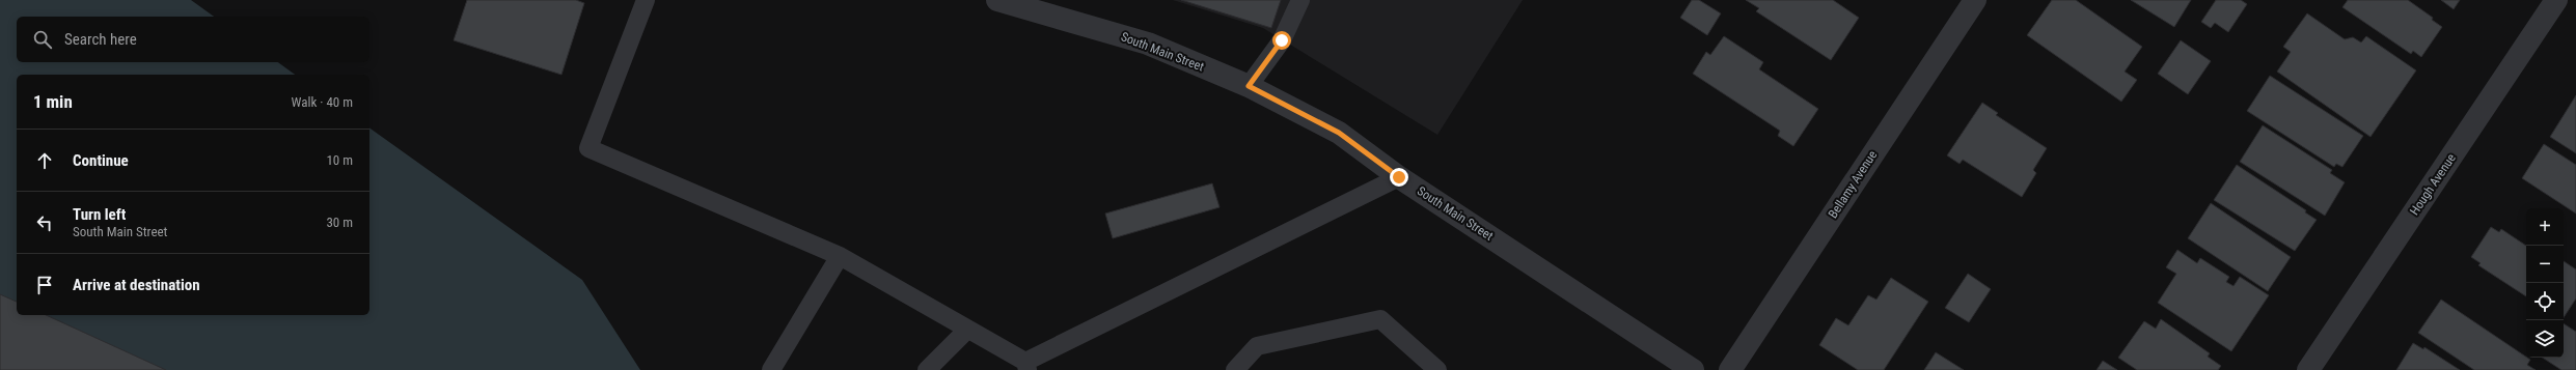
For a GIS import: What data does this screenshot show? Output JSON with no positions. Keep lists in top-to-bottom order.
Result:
{
  "streets": {
    "street": ["South Main Street", "Bellamy Avenue", "Hough Avenue"]
  },
  "page": {
    "search": "Search here",
    "heading": ["1 min", "Walk · 40 m"],
    "list": [
      ["Continue", "10 m"],
      ["Turn left", "South Main Street", "30 m"],
      "Arrive at destination"
    ],
    "map_buttons": ["+", "−"]
  }
}
